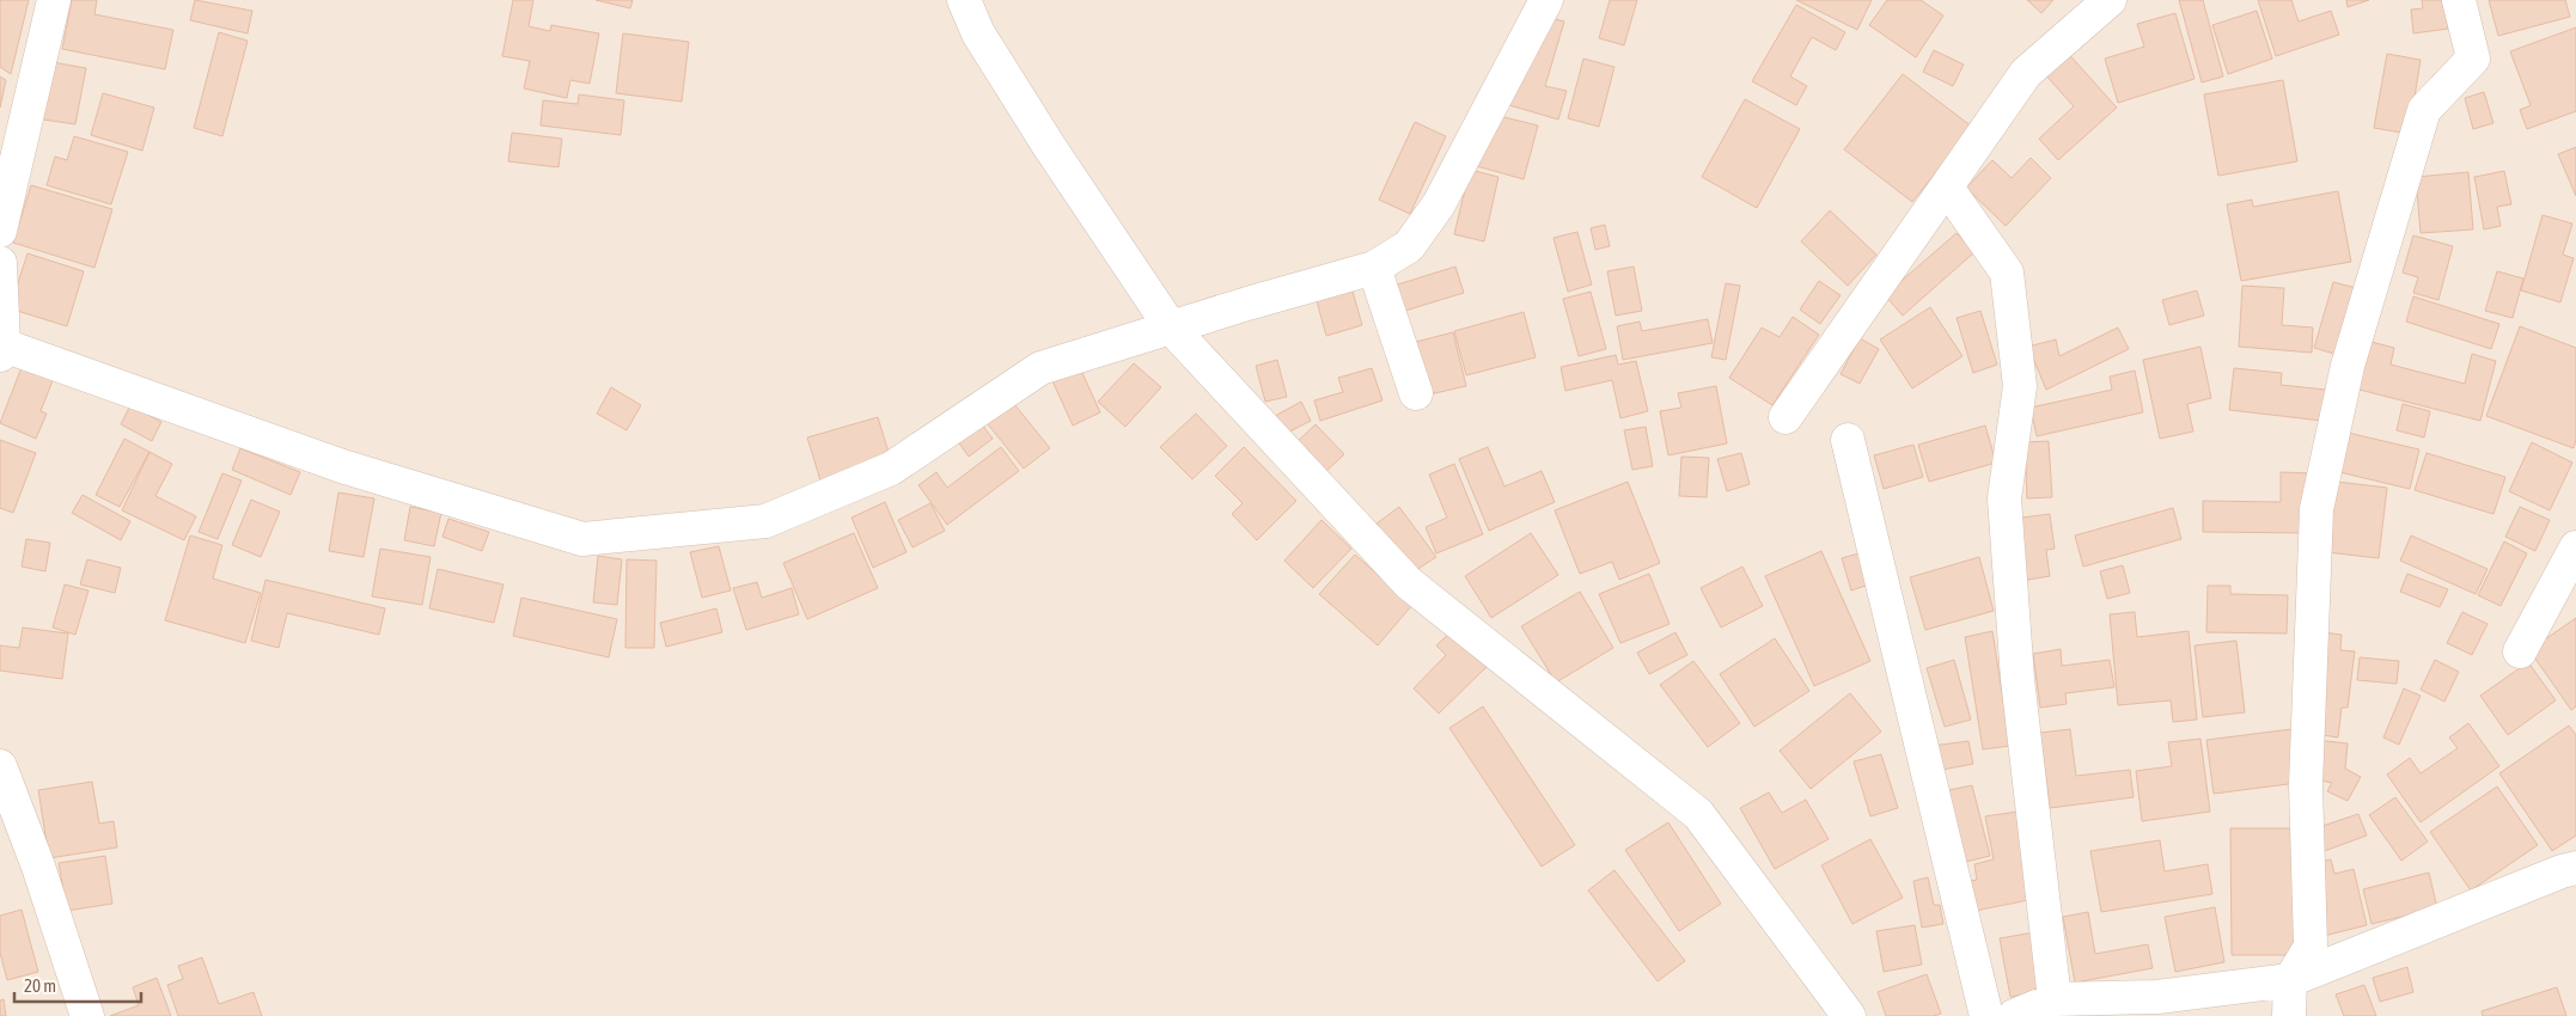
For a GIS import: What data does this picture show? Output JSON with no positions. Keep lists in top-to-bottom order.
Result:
{
  "scale_bar": "20 m"
}
